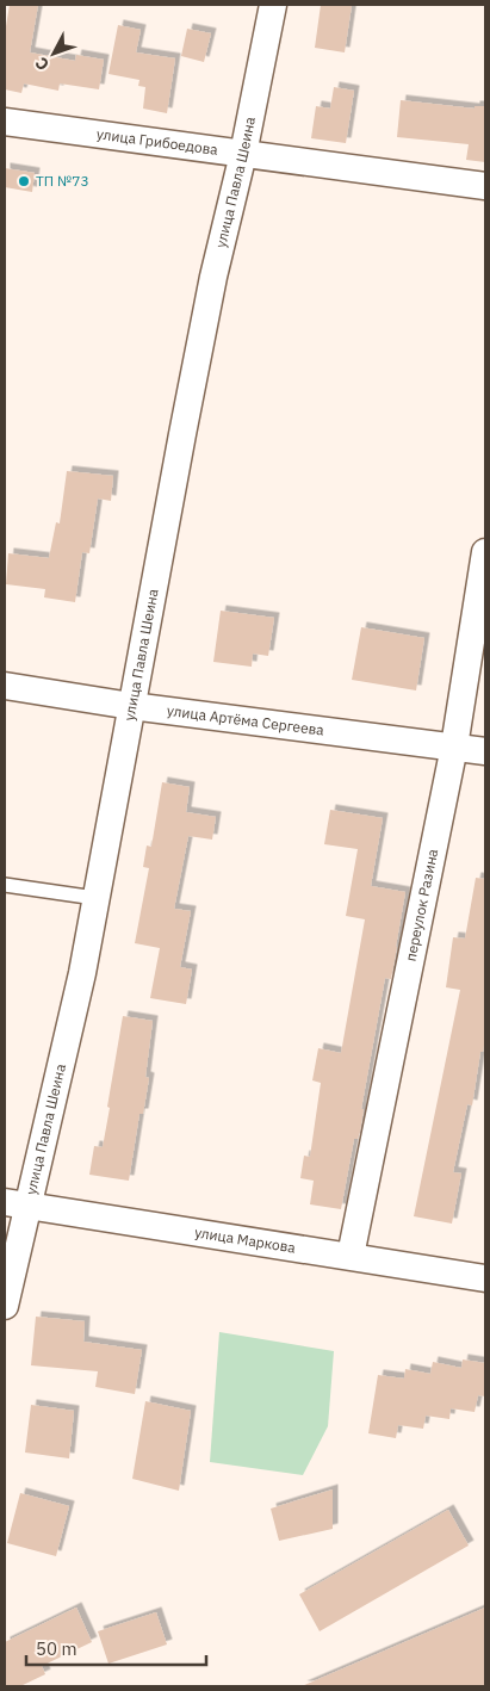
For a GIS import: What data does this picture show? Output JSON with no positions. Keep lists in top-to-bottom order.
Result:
{
  "streets": {
    "street": [
      "улица Грибоедова",
      "улица Павла Шеина",
      "улица Артёма Сергеева",
      "переулок Разина",
      "улица Маркова"
    ]
  },
  "crossings": [
    ["улица Грибоедова", "улица Павла Шеина"],
    ["улица Павла Шеина", "улица Артёма Сергеева"],
    ["улица Павла Шеина", "улица Маркова"],
    ["улица Артёма Сергеева", "переулок Разина"],
    ["переулок Разина", "улица Маркова"]
  ],
  "places": ["ТП №73"],
  "scale_bar": "50 m",
  "north": "bottom left"
}
